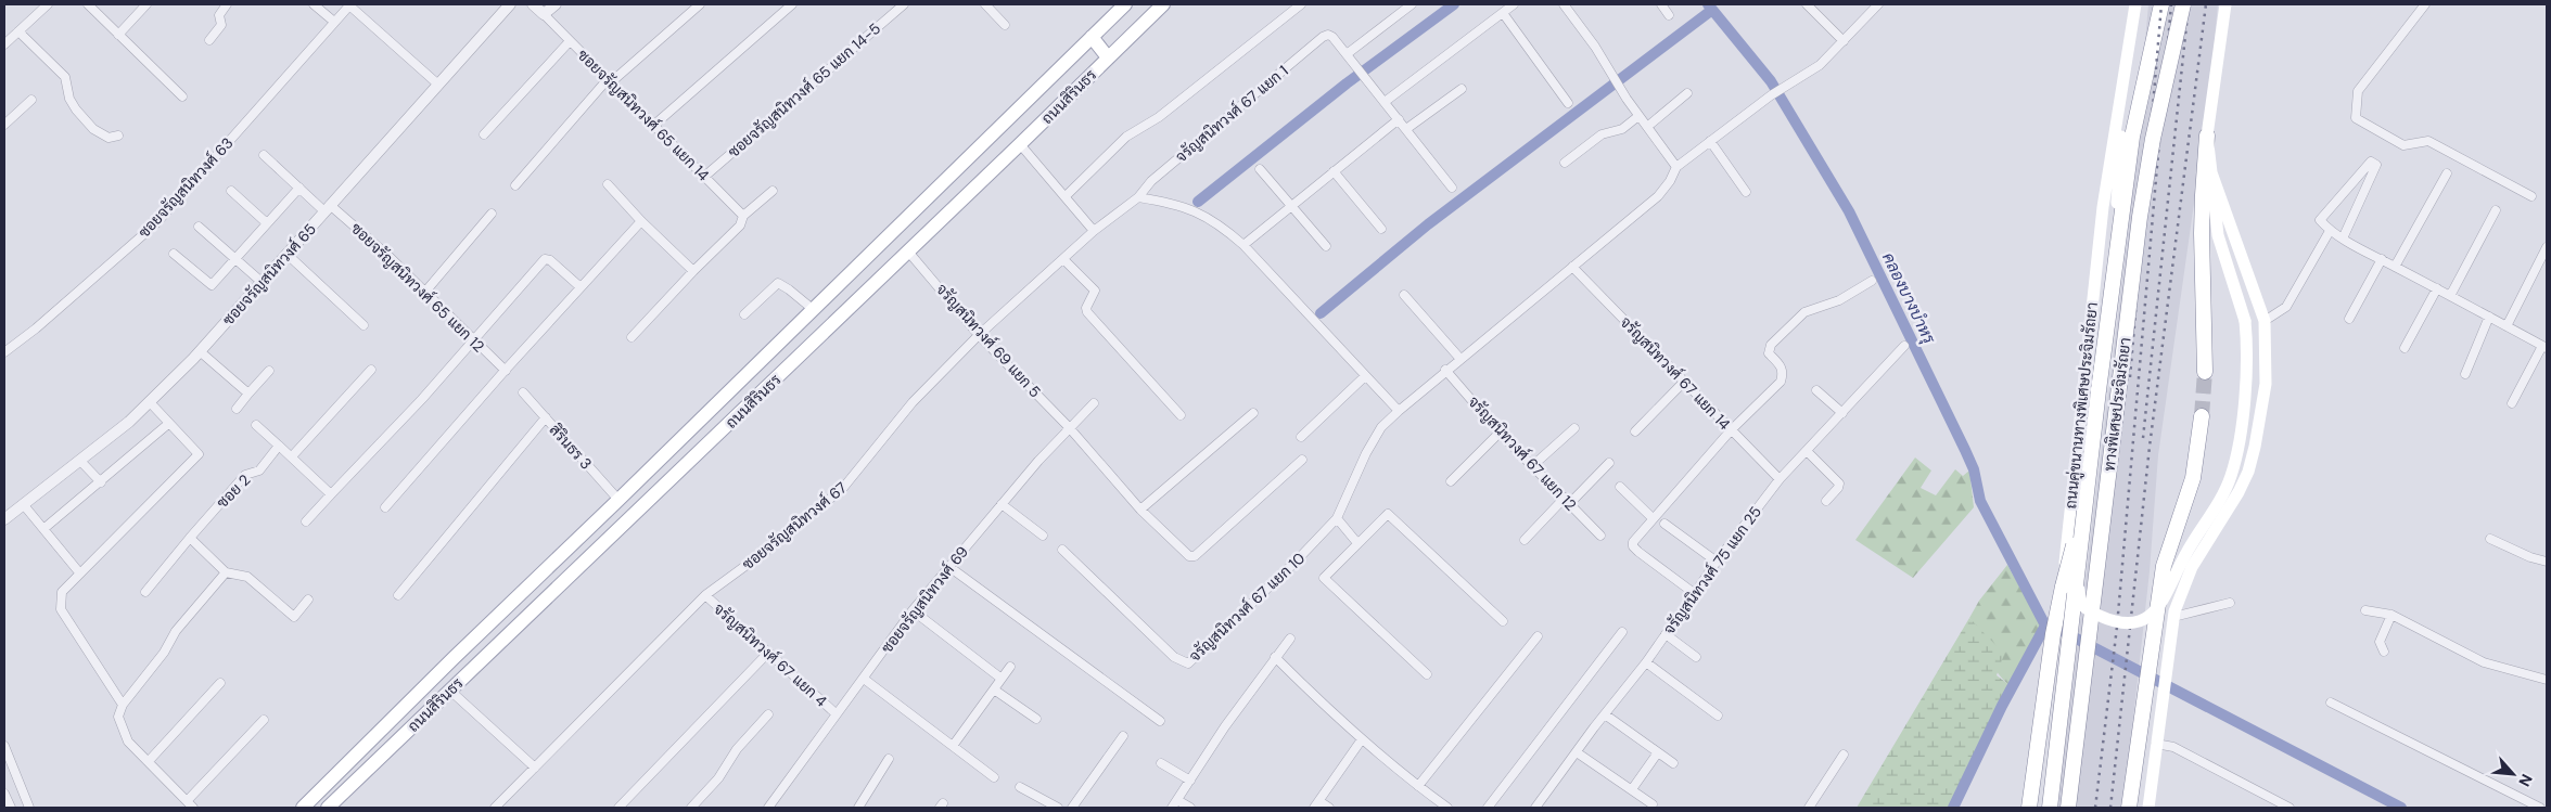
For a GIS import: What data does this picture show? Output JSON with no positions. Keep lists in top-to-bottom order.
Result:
{
  "streets": {
    "highway": ["ทางพิเศษประจิมรัถยา"],
    "main road": ["ถนนสิรินธร", "ถนนคู่ขนานทางพิเศษประจิมรัถยา"],
    "street": [
      "ซอยจรัญสนิทวงศ์ 65 แยก 14-5",
      "จรัญสนิทวงศ์ 67 แยก 1",
      "ซอยจรัญสนิทวงศ์ 65 แยก 14",
      "ซอยจรัญสนิทวงศ์ 63",
      "ซอยจรัญสนิทวงศ์ 65",
      "ซอยจรัญสนิทวงศ์ 65 แยก 12",
      "จรัญสนิทวงศ์ 69 แยก 5",
      "จรัญสนิทวงศ์ 67 แยก 14",
      "สิรินธร 3",
      "จรัญสนิทวงศ์ 67 แยก 12",
      "ซอย 2",
      "ซอยจรัญสนิทวงศ์ 67",
      "จรัญสนิทวงศ์ 75 แยก 25",
      "ซอยจรัญสนิทวงศ์ 69",
      "จรัญสนิทวงศ์ 67 แยก 10",
      "จรัญสนิทวงศ์ 67 แยก 4"
    ]
  },
  "crossings": [
    ["ซอยจรัญสนิทวงศ์ 65 แยก 14-5", "ซอยจรัญสนิทวงศ์ 65 แยก 14"],
    ["ถนนสิรินธร", "จรัญสนิทวงศ์ 69 แยก 5"],
    ["ถนนสิรินธร", "สิรินธร 3"],
    ["จรัญสนิทวงศ์ 67 แยก 1", "ซอยจรัญสนิทวงศ์ 67"],
    ["ซอยจรัญสนิทวงศ์ 65", "ซอยจรัญสนิทวงศ์ 65 แยก 12"],
    ["จรัญสนิทวงศ์ 69 แยก 5", "ซอยจรัญสนิทวงศ์ 67"],
    ["จรัญสนิทวงศ์ 69 แยก 5", "ซอยจรัญสนิทวงศ์ 69"],
    ["จรัญสนิทวงศ์ 67 แยก 14", "จรัญสนิทวงศ์ 75 แยก 25"],
    ["จรัญสนิทวงศ์ 67 แยก 14", "จรัญสนิทวงศ์ 67 แยก 10"],
    ["ทางพิเศษประจิมรัถยา", "ถนนคู่ขนานทางพิเศษประจิมรัถยา"],
    ["จรัญสนิทวงศ์ 67 แยก 12", "จรัญสนิทวงศ์ 67 แยก 10"],
    ["ซอยจรัญสนิทวงศ์ 67", "จรัญสนิทวงศ์ 67 แยก 4"],
    ["ซอยจรัญสนิทวงศ์ 69", "จรัญสนิทวงศ์ 67 แยก 4"]
  ],
  "water": ["คลองบางบำหรุ"],
  "north": "bottom right"
}
